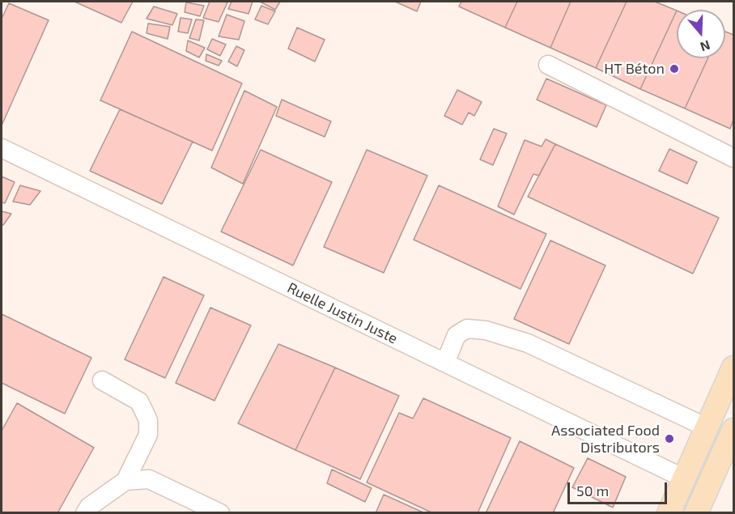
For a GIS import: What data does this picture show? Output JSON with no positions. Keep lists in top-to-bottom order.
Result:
{
  "streets": {
    "street": ["Ruelle Justin Juste"]
  },
  "places": ["HT Béton", "Associated Food Distributors"],
  "scale_bar": "50 m",
  "north": "bottom"
}
